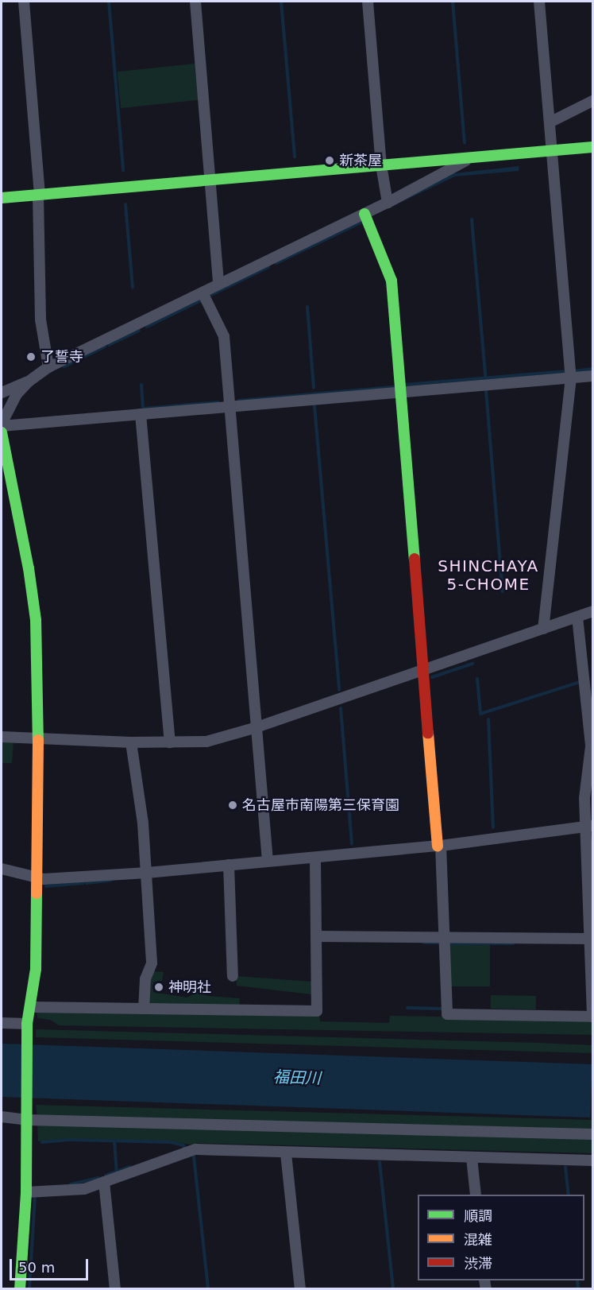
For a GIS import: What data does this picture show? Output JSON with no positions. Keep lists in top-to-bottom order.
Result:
{
  "districts": ["SHINCHAYA 5-CHOME"],
  "water": ["福田川"],
  "places": [
    "新茶屋",
    "了誓寺",
    "名古屋市南陽第三保育園",
    "神明社"
  ],
  "legend": ["順調", "混雑", "渋滞"],
  "scale_bar": "50 m"
}
